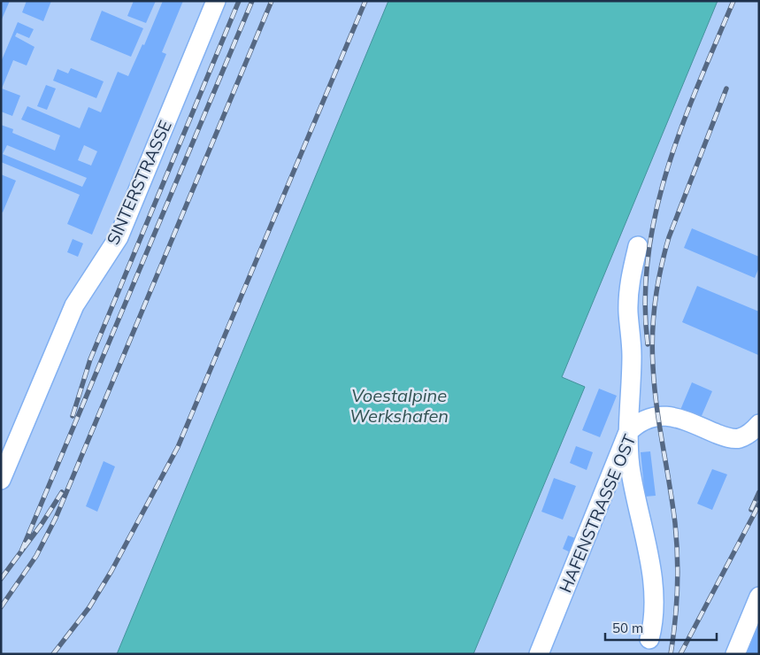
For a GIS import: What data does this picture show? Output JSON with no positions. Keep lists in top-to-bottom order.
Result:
{
  "streets": {
    "street": ["SINTERSTRASSE", "HAFENSTRASSE OST"]
  },
  "water": ["Voestalpine Werkshafen"],
  "scale_bar": "50 m"
}
